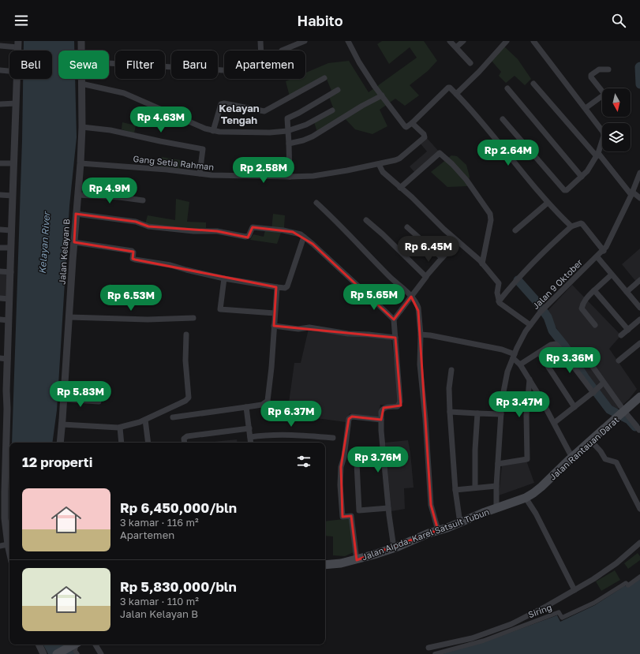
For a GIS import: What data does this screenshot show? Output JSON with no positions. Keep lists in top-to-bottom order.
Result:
{
  "streets": {
    "main road": ["Jalan Rantauan Darat", "Jalan Aipda. Karel Satsuit Tubun"],
    "street": [
      "Gang Setia Rahman",
      "Jalan Kelayan B",
      "Jalan 9 Oktober",
      "Siring"
    ]
  },
  "crossings": [
    ["Gang Setia Rahman", "Jalan Kelayan B"],
    ["Jalan 9 Oktober", "Jalan Aipda. Karel Satsuit Tubun"],
    ["Jalan Rantauan Darat", "Jalan Aipda. Karel Satsuit Tubun"]
  ],
  "districts": ["Kelayan Tengah"],
  "water": ["Kelayan River"],
  "north": "bottom",
  "page": {
    "header": "Habito",
    "chip": [
      "Beli",
      "Sewa",
      "Filter",
      "Baru",
      "Apartemen"
    ],
    "price": [
      "Rp 4.63M",
      "Rp 2.64M",
      "Rp 2.58M",
      "Rp 4.9M",
      "Rp 6.45M",
      "Rp 5.65M",
      "Rp 6.53M",
      "Rp 3.36M",
      "Rp 5.83M",
      "Rp 3.47M",
      "Rp 6.37M",
      "Rp 3.76M"
    ],
    "heading": "12 properti",
    "list": [
      {
        "name": "Rp 6,450,000/bln",
        "note": "3 kamar · 116 m² · Apartemen"
      },
      {
        "name": "Rp 5,830,000/bln",
        "note": "3 kamar · 110 m² · Jalan Kelayan B"
      }
    ]
  }
}
